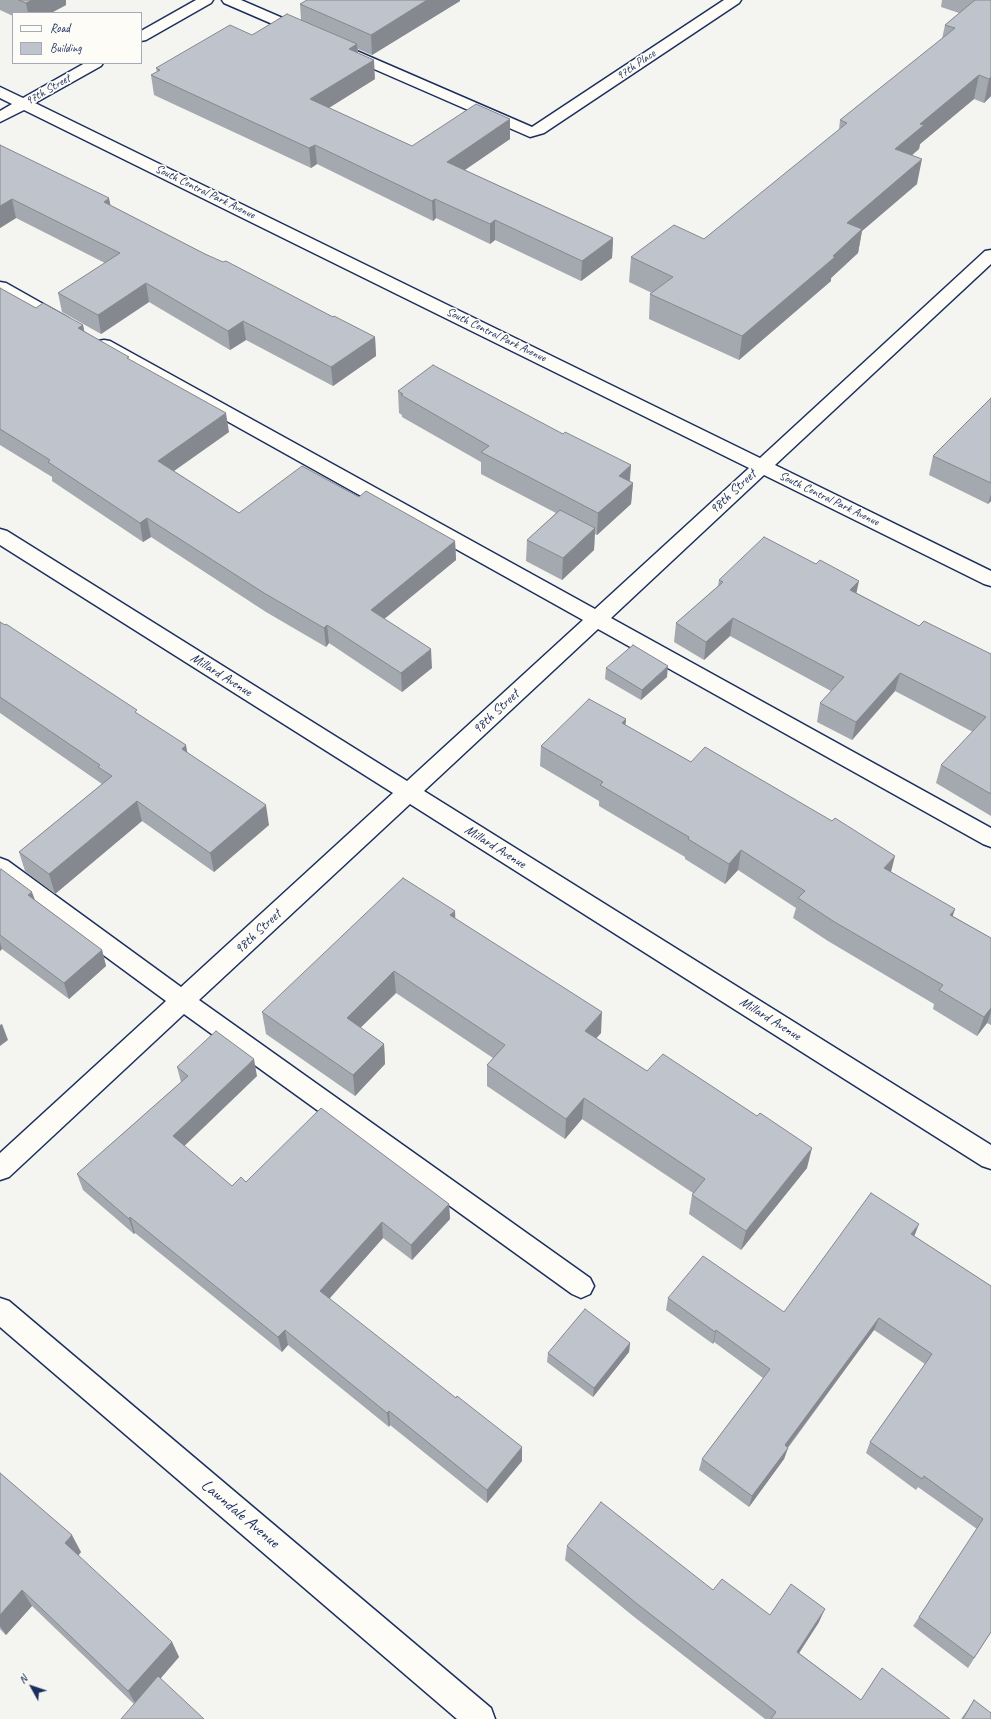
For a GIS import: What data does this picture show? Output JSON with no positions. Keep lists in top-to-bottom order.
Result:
{
  "streets": {
    "street": [
      "97th Place",
      "97th Street",
      "South Central Park Avenue",
      "98th Street",
      "Millard Avenue",
      "Lawndale Avenue"
    ]
  },
  "crossings": [
    ["97th Street", "South Central Park Avenue"],
    ["South Central Park Avenue", "98th Street"],
    ["98th Street", "Millard Avenue"]
  ],
  "legend": ["Road", "Building"],
  "north": "top left"
}
